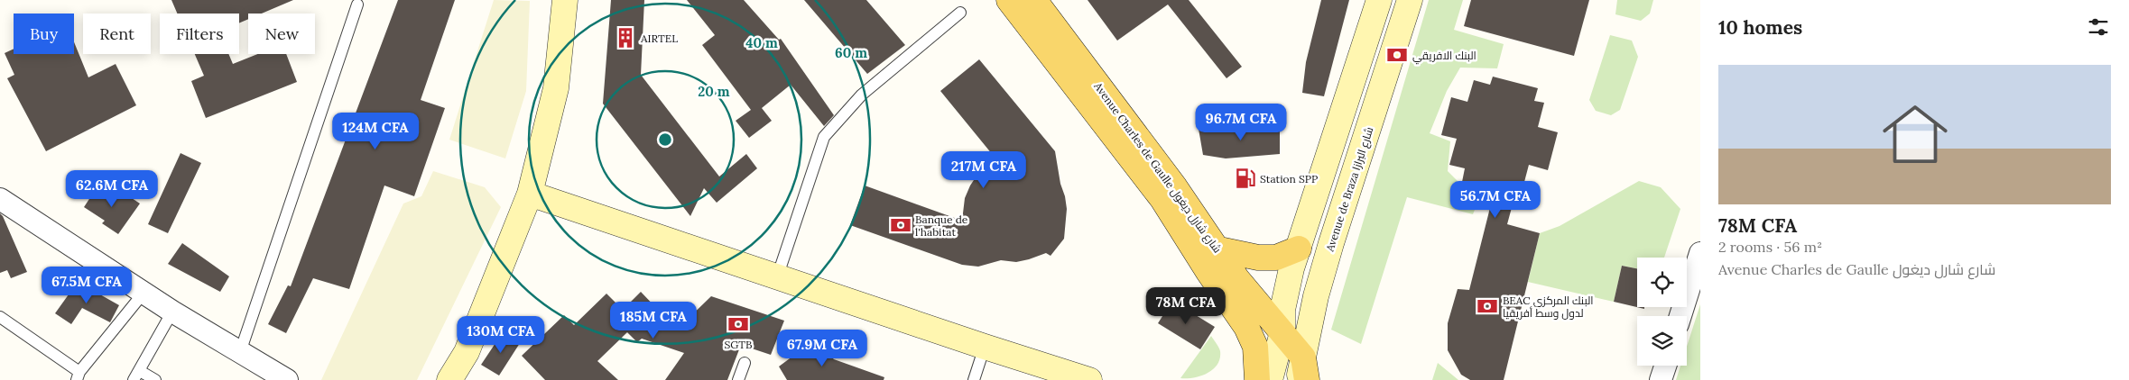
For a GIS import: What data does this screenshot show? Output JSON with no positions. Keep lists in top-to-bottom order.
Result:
{
  "streets": {
    "main road": ["Avenue Charles de Gaulle شارع شارل ديغول"],
    "street": ["Avenue de Braza شارع البرازا"]
  },
  "crossings": [
    ["Avenue Charles de Gaulle شارع شارل ديغول", "Avenue de Braza شارع البرازا"]
  ],
  "places": {
    "building": ["AIRTEL"],
    "bank": [
      "البنك الافريقي",
      "Banque de l'habitat",
      "BEAC البنك المركزي لدول وسط أفريقيا",
      "SGTB"
    ],
    "fuel station": ["Station SPP"]
  },
  "page": {
    "heading": "10 homes",
    "chip": [
      "Buy",
      "Rent",
      "Filters",
      "New"
    ],
    "list": [
      {
        "name": "78M CFA",
        "note": "2 rooms · 56 m² · Avenue Charles de Gaulle شارع شارل ديغول"
      }
    ],
    "price": [
      "96.7M CFA",
      "124M CFA",
      "217M CFA",
      "62.6M CFA",
      "56.7M CFA",
      "67.5M CFA",
      "78M CFA",
      "185M CFA",
      "130M CFA",
      "67.9M CFA"
    ]
  },
  "rings": ["40 m", "60 m", "20 m"]
}
